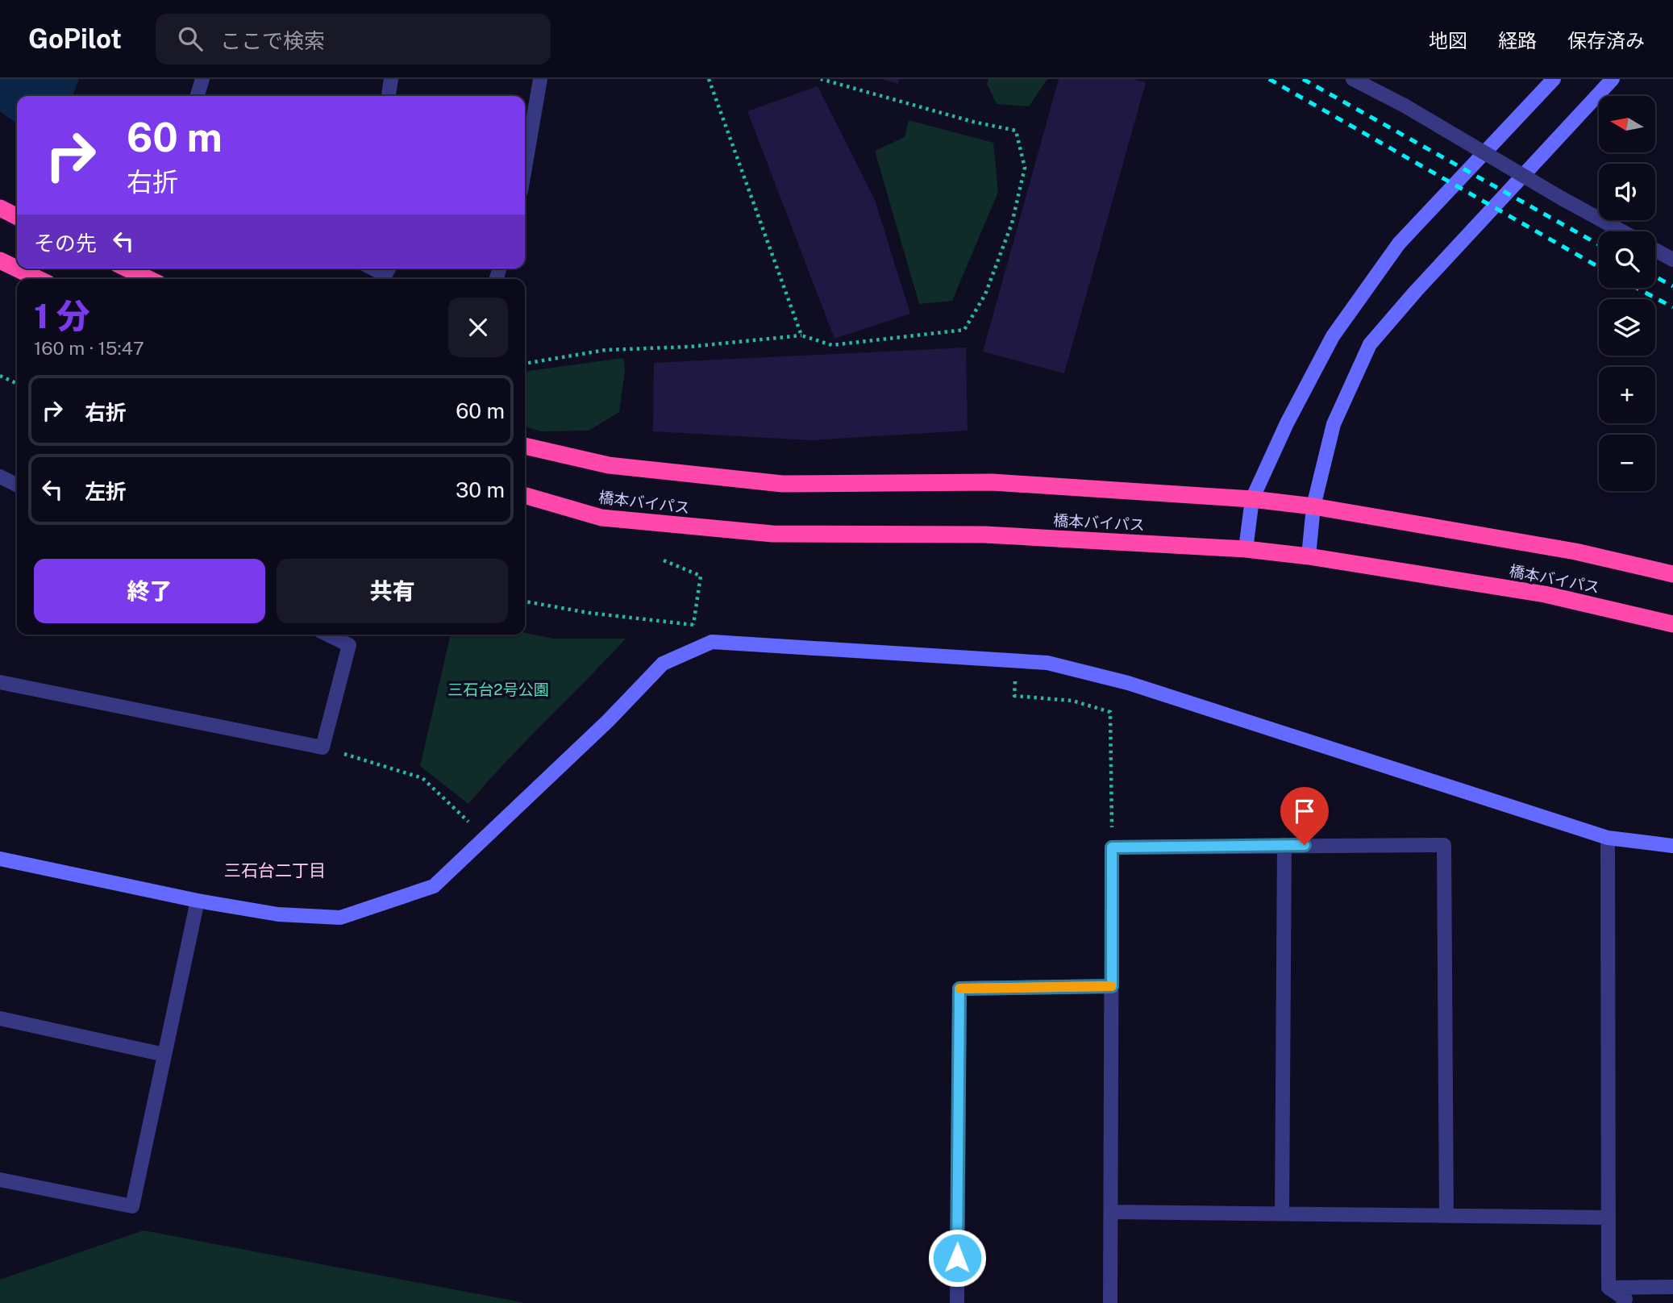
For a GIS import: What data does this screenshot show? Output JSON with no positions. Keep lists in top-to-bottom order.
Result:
{
  "streets": {
    "highway": ["橋本バイパス"]
  },
  "districts": ["三石台二丁目"],
  "parks": ["三石台2号公園"],
  "north": "left",
  "page": {
    "header": "GoPilot",
    "search": "ここで検索",
    "nav": ["地図", "経路", "保存済み"],
    "map_buttons": ["+", "−"],
    "turn": ["60 m", "右折"],
    "then": "その先",
    "heading": ["1 分", "160 m · 15:47"],
    "list": [
      {
        "name": "右折",
        "value": "60 m"
      },
      {
        "name": "左折",
        "value": "30 m"
      }
    ],
    "buttons": ["終了", "共有"]
  }
}
